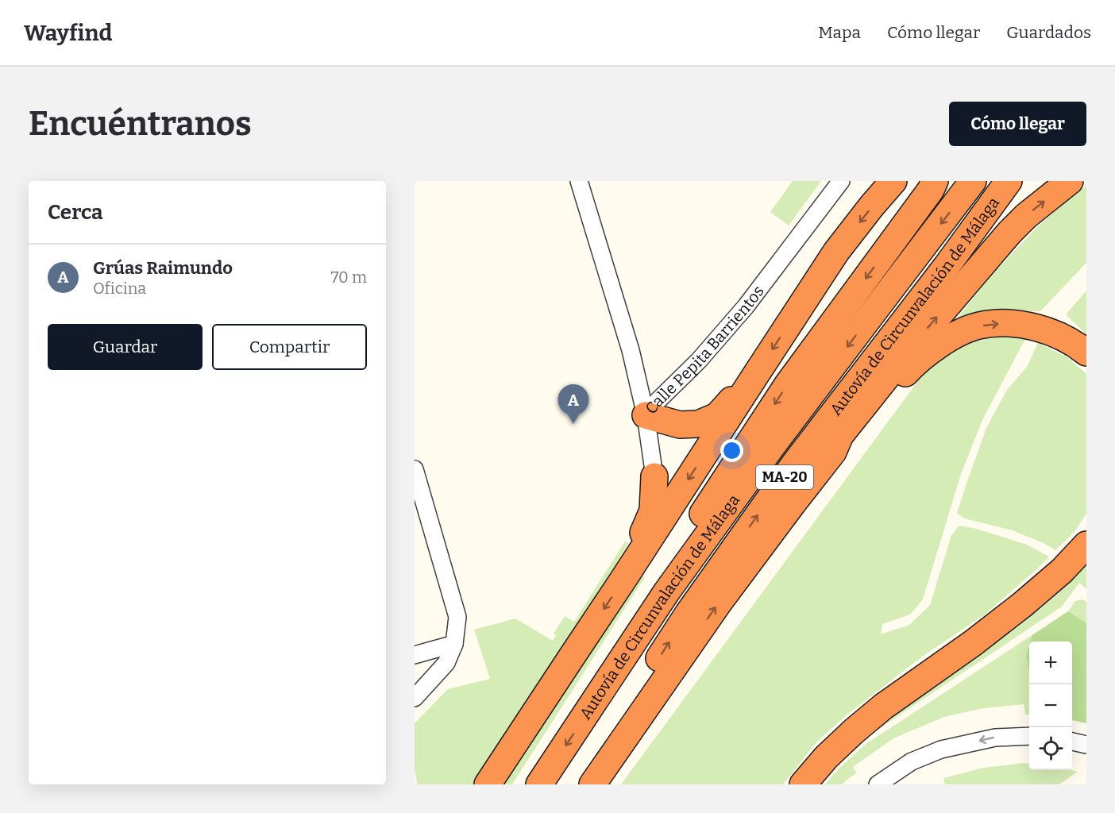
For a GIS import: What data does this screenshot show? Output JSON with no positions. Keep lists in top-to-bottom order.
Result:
{
  "streets": {
    "highway": ["Autovía de Circunvalación de Málaga", "MA-20"],
    "street": ["Calle Pepita Barrientos"]
  },
  "page": {
    "header": "Wayfind",
    "nav": ["Mapa", "Cómo llegar", "Guardados"],
    "buttons": [
      "Cómo llegar",
      ["Guardar", "Compartir"]
    ],
    "title": "Encuéntranos",
    "heading": "Cerca",
    "list": [
      {
        "mark": "A",
        "name": "Grúas Raimundo",
        "note": "Oficina",
        "value": "70 m"
      }
    ],
    "pins": "A",
    "map_buttons": ["+", "−"]
  }
}
